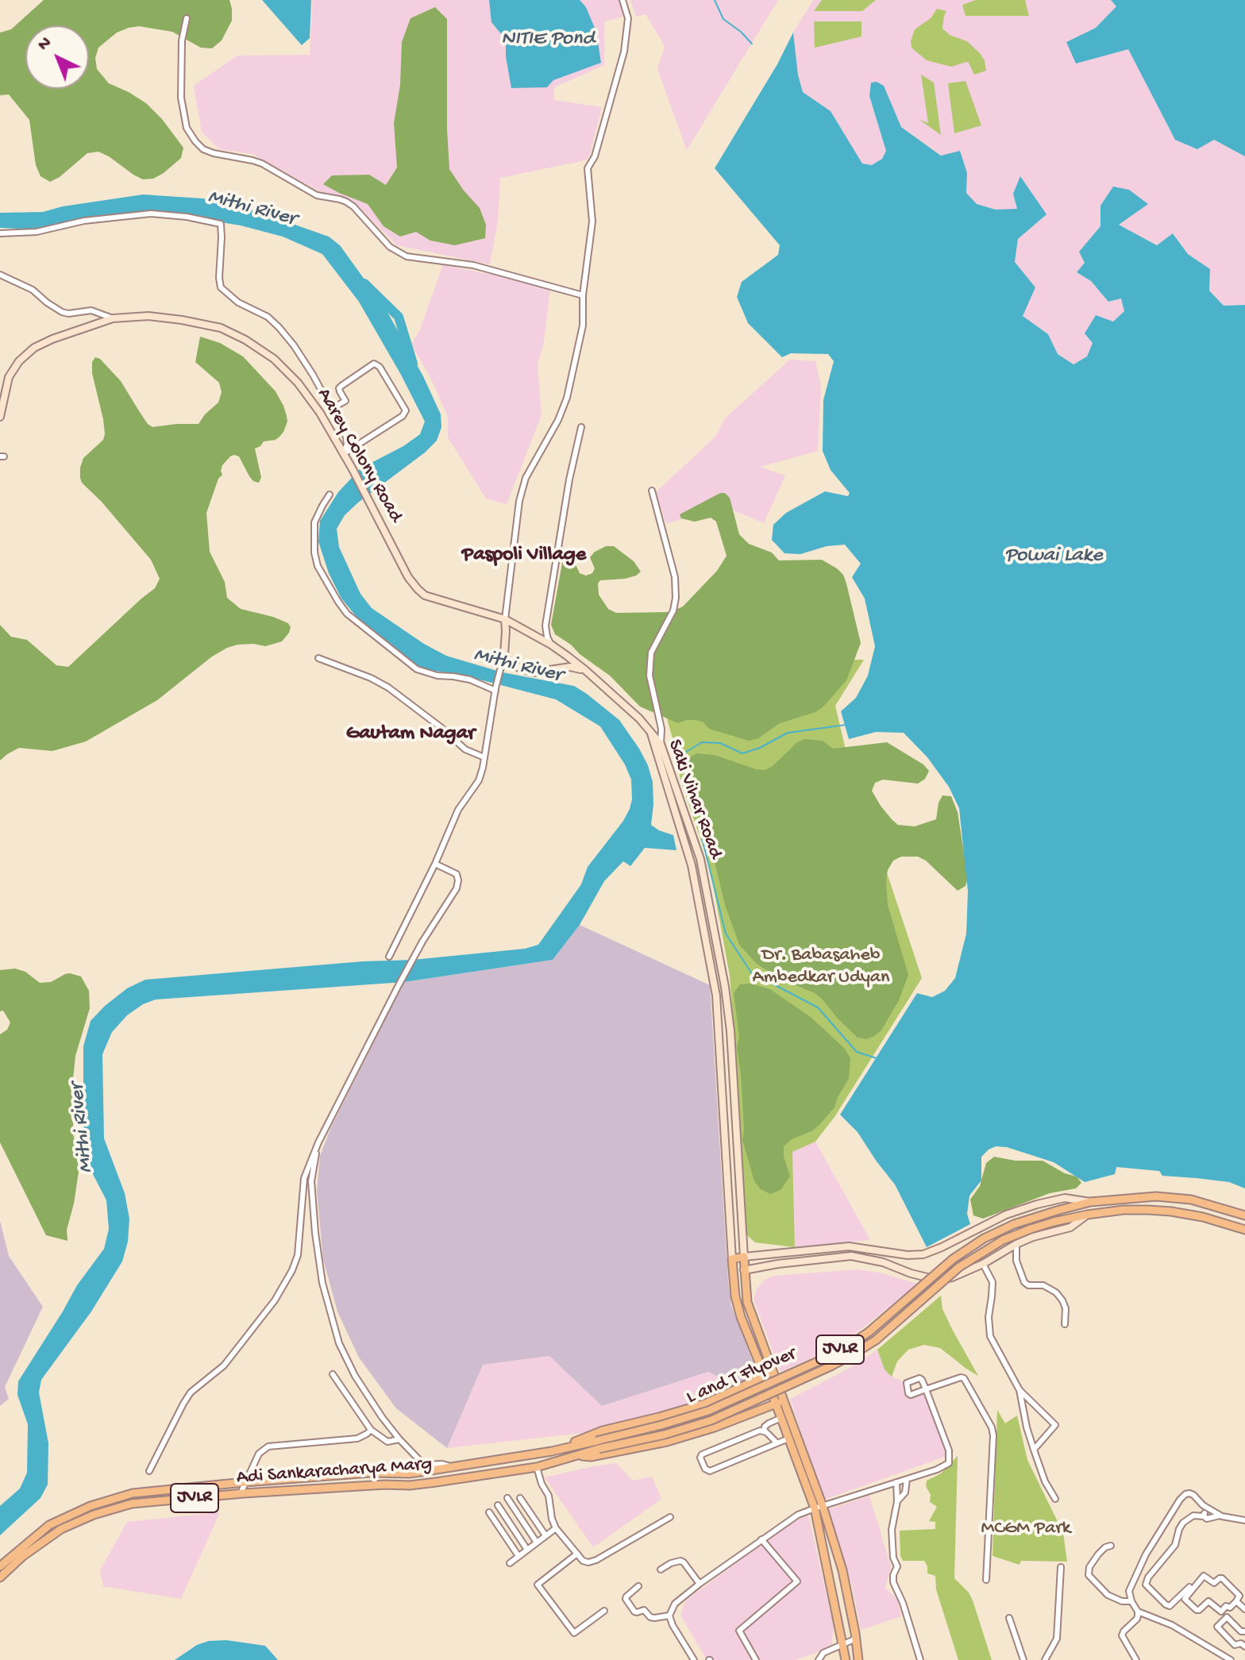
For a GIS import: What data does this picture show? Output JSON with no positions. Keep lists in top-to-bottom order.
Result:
{
  "streets": {
    "main road": [
      "Aarey Colony Road",
      "Saki Vihar Road",
      "JVLR",
      "L and T Flyover",
      "Adi Sankaracharya Marg"
    ]
  },
  "crossings": [
    ["Aarey Colony Road", "Saki Vihar Road"],
    ["JVLR", "L and T Flyover"],
    ["L and T Flyover", "Adi Sankaracharya Marg"]
  ],
  "districts": ["Paspoli Village", "Gautam Nagar"],
  "water": ["NITIE Pond", "Mithi River", "Powai Lake"],
  "parks": ["Dr. Babasaheb Ambedkar Udyan", "MCGM Park"],
  "north": "top left"
}
